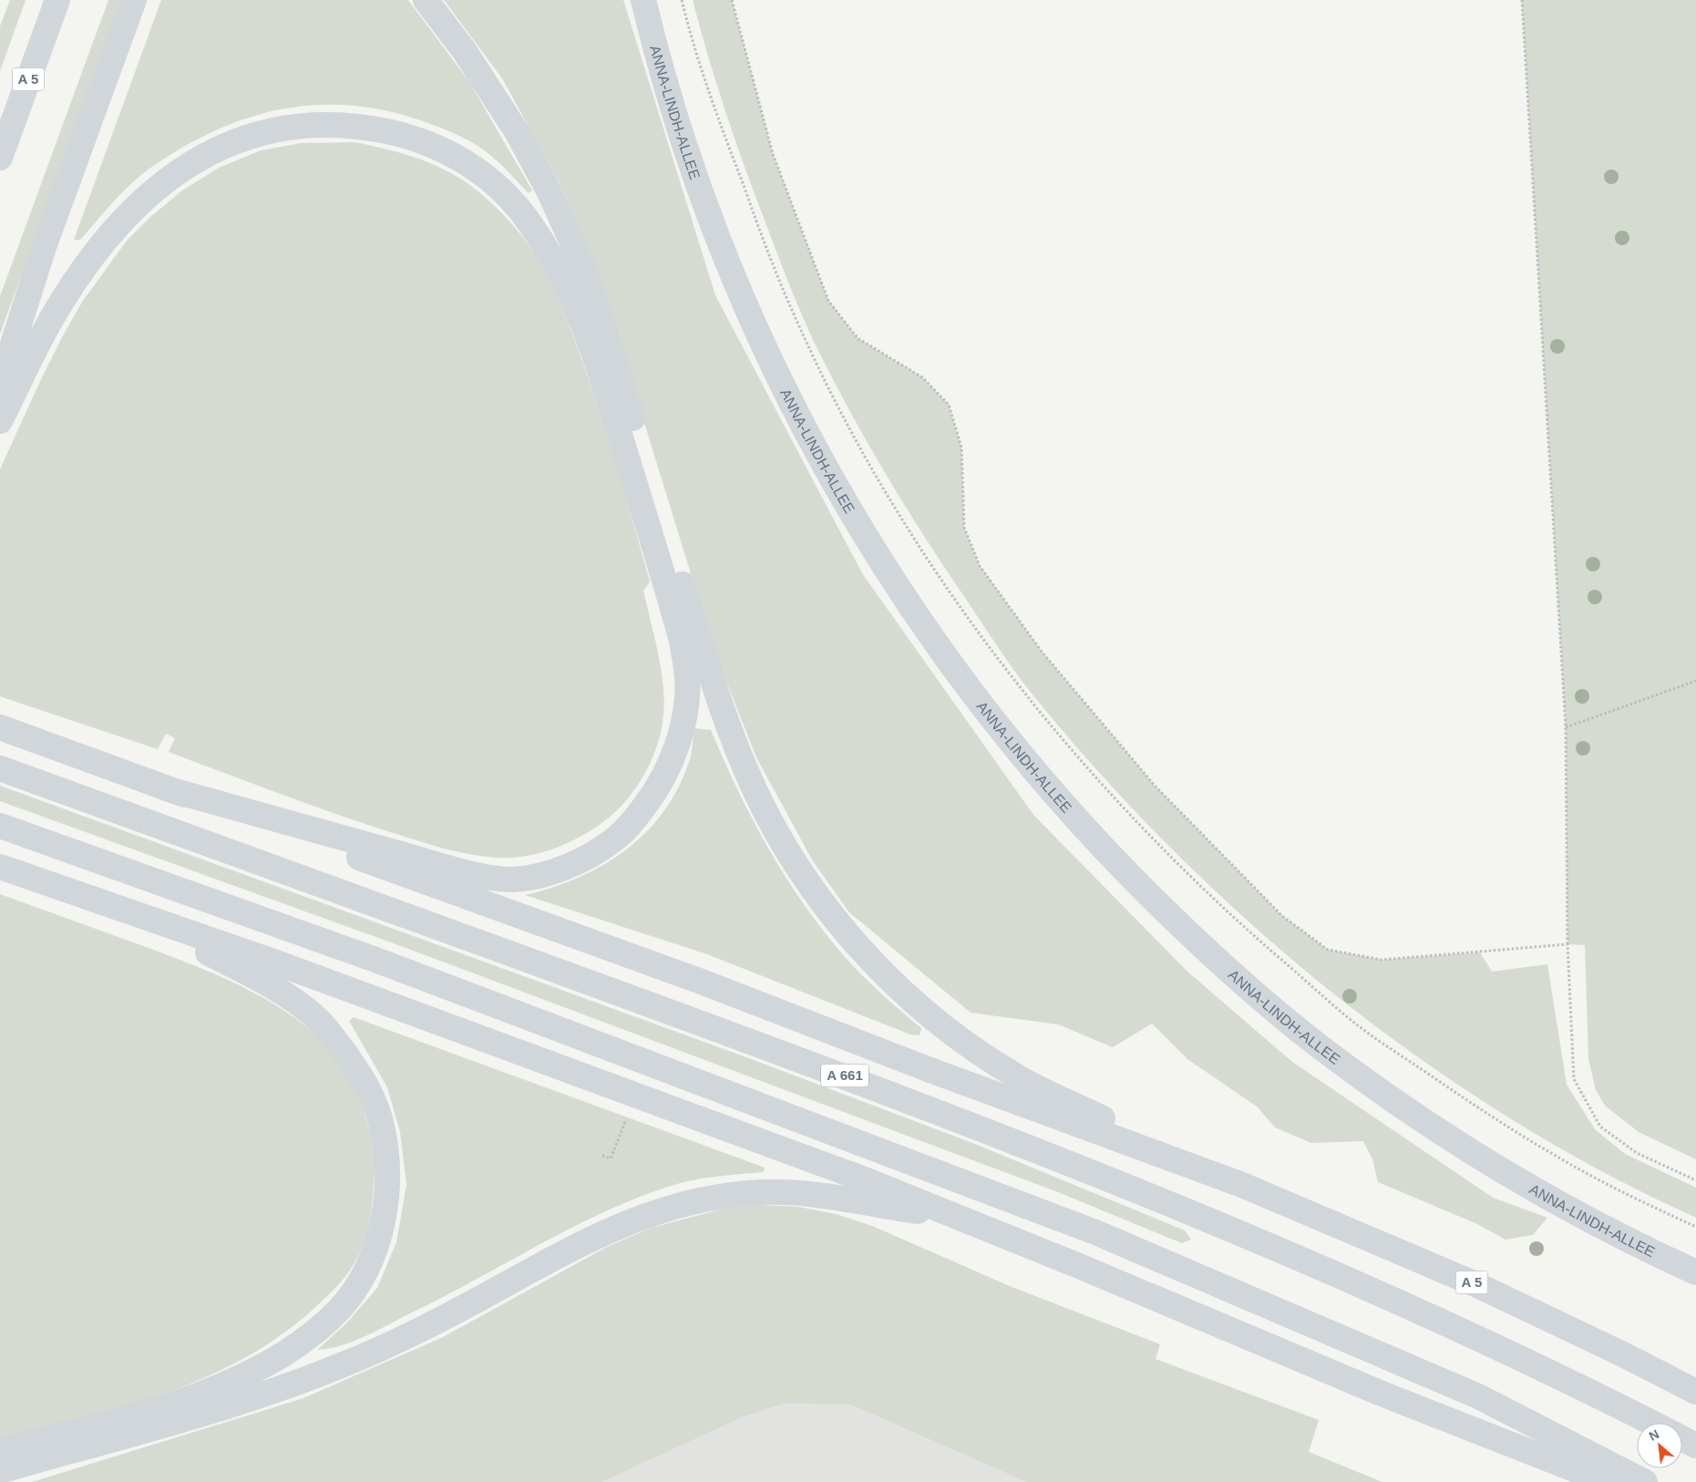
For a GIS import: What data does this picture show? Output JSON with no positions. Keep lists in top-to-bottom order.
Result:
{
  "streets": {
    "main road": ["A 5", "ANNA-LINDH-ALLEE", "A 661"]
  },
  "north": "top left"
}
